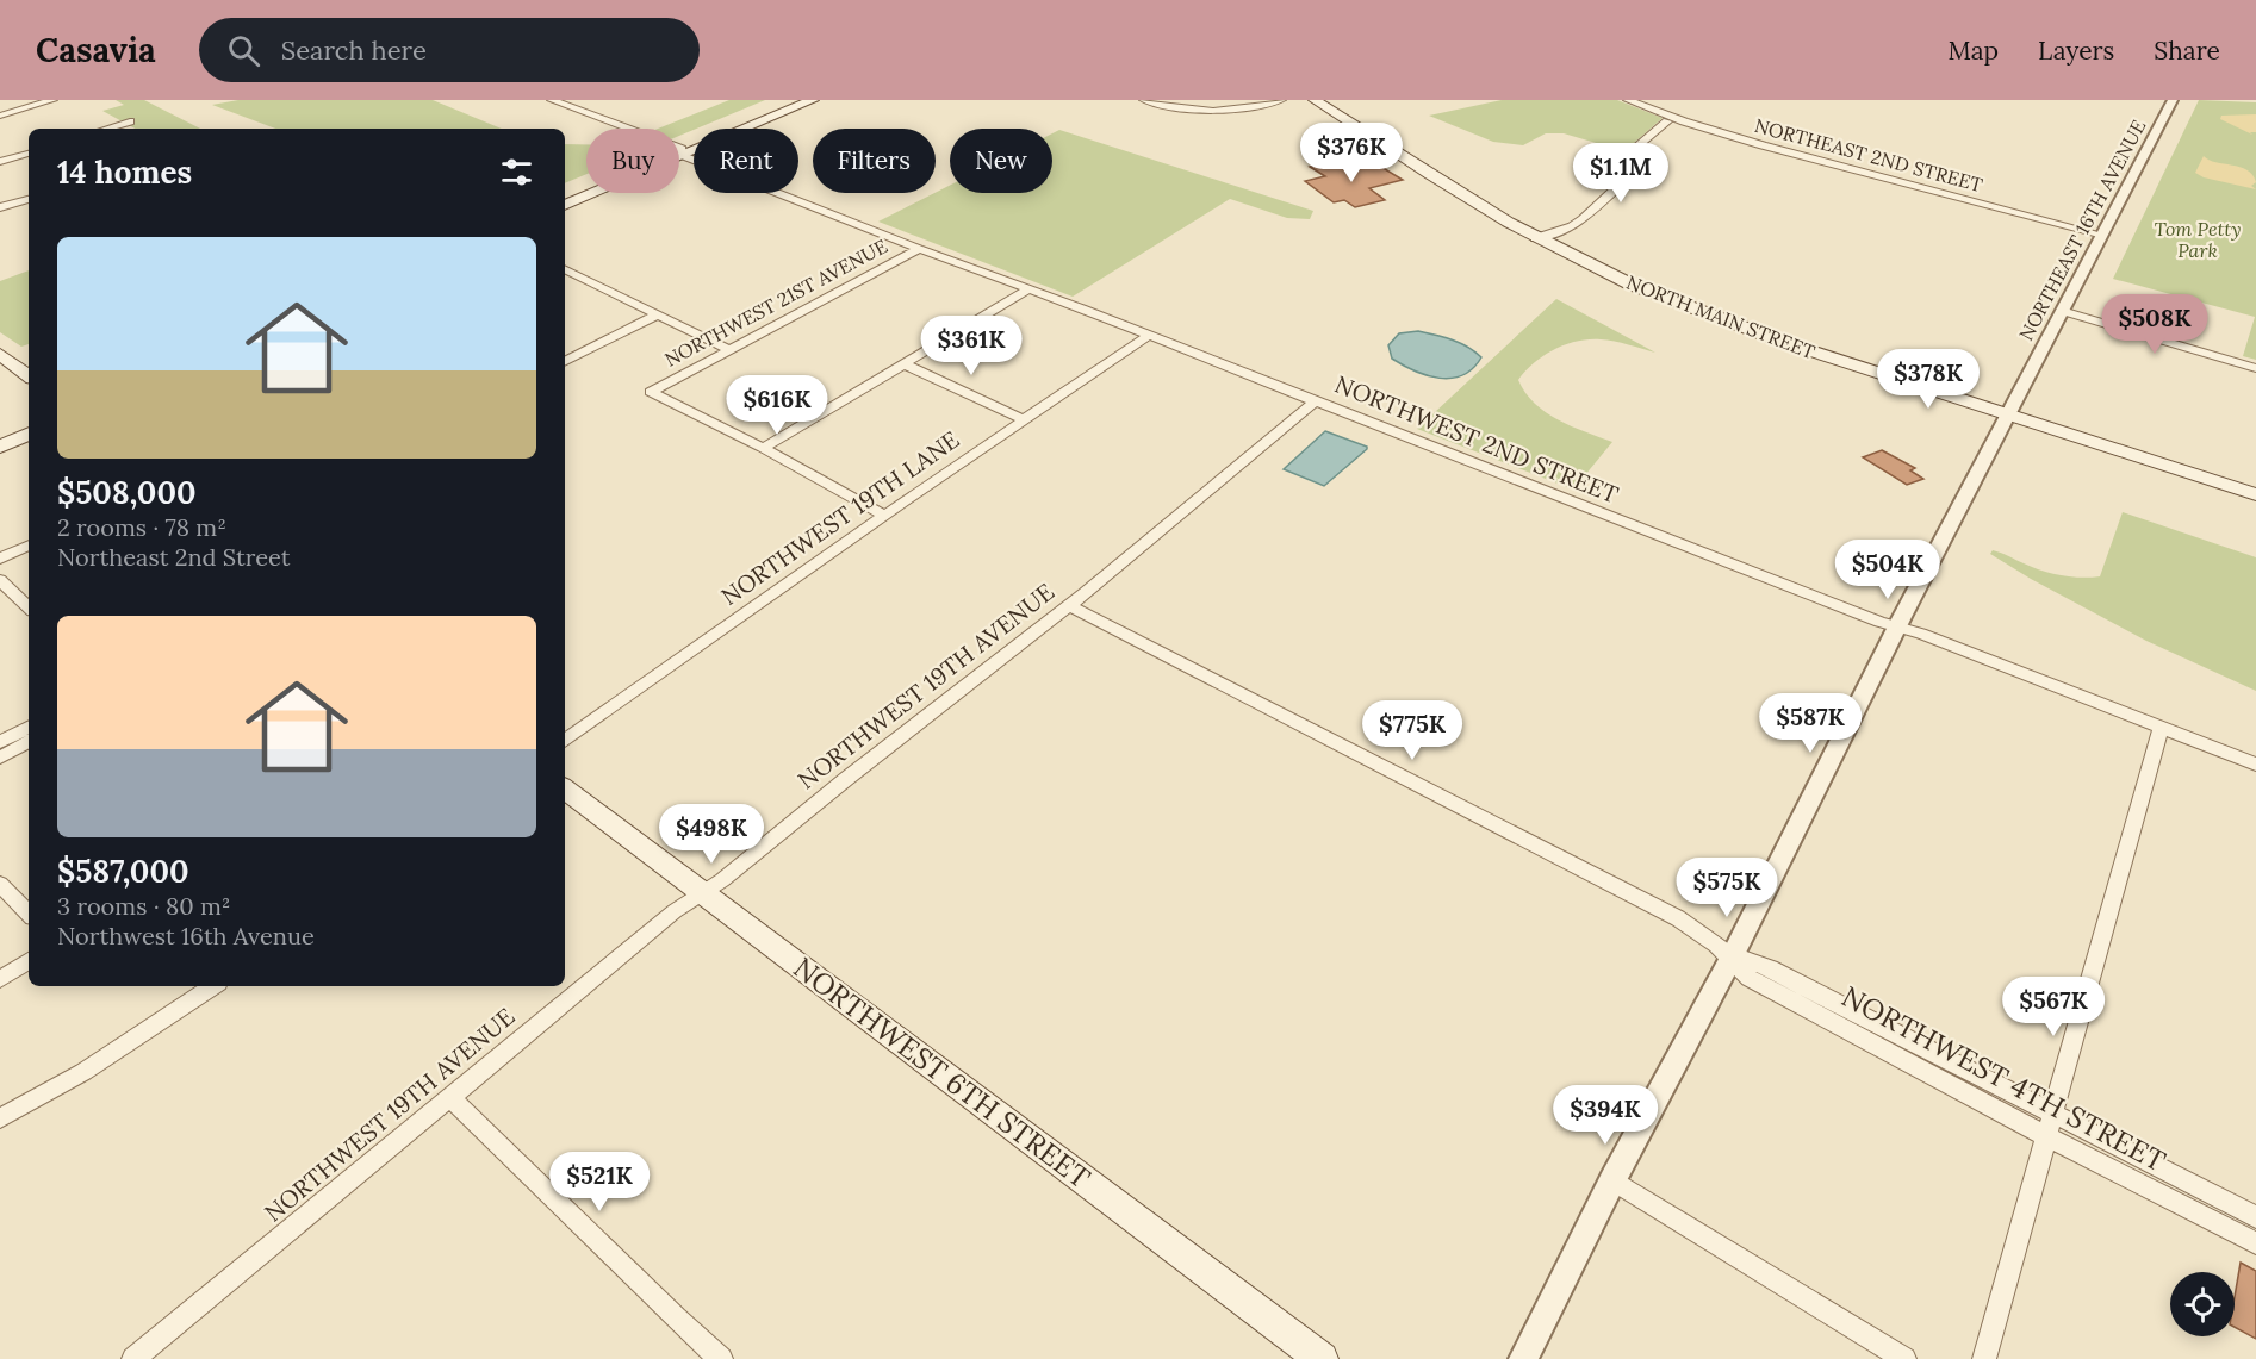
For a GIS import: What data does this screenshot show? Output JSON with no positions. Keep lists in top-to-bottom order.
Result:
{
  "streets": {
    "main road": ["NORTH MAIN STREET", "NORTHWEST 6TH STREET"],
    "street": [
      "NORTHEAST 2ND STREET",
      "NORTHEAST 16TH AVENUE",
      "NORTHWEST 21ST AVENUE",
      "NORTHWEST 2ND STREET",
      "NORTHWEST 19TH LANE",
      "NORTHWEST 19TH AVENUE",
      "NORTHWEST 4TH STREET"
    ]
  },
  "crossings": [
    ["NORTHEAST 2ND STREET", "NORTHEAST 16TH AVENUE"],
    ["NORTHEAST 16TH AVENUE", "NORTH MAIN STREET"],
    ["NORTHEAST 16TH AVENUE", "NORTHWEST 2ND STREET"],
    ["NORTHEAST 16TH AVENUE", "NORTHWEST 4TH STREET"],
    ["NORTHWEST 21ST AVENUE", "NORTHWEST 2ND STREET"],
    ["NORTHWEST 2ND STREET", "NORTHWEST 19TH LANE"],
    ["NORTHWEST 2ND STREET", "NORTHWEST 19TH AVENUE"],
    ["NORTHWEST 19TH AVENUE", "NORTHWEST 6TH STREET"],
    ["NORTHWEST 19TH AVENUE", "NORTHWEST 4TH STREET"]
  ],
  "parks": ["Tom Petty Park"],
  "page": {
    "header": "Casavia",
    "search": "Search here",
    "nav": ["Map", "Layers", "Share"],
    "price": [
      "$376K",
      "$1.1M",
      "$508K",
      "$361K",
      "$378K",
      "$616K",
      "$504K",
      "$587K",
      "$775K",
      "$498K",
      "$575K",
      "$567K",
      "$394K",
      "$521K"
    ],
    "chip": [
      "Buy",
      "Rent",
      "Filters",
      "New"
    ],
    "heading": "14 homes",
    "list": [
      {
        "name": "$508,000",
        "note": "2 rooms · 78 m² · Northeast 2nd Street"
      },
      {
        "name": "$587,000",
        "note": "3 rooms · 80 m² · Northwest 16th Avenue"
      }
    ]
  }
}
